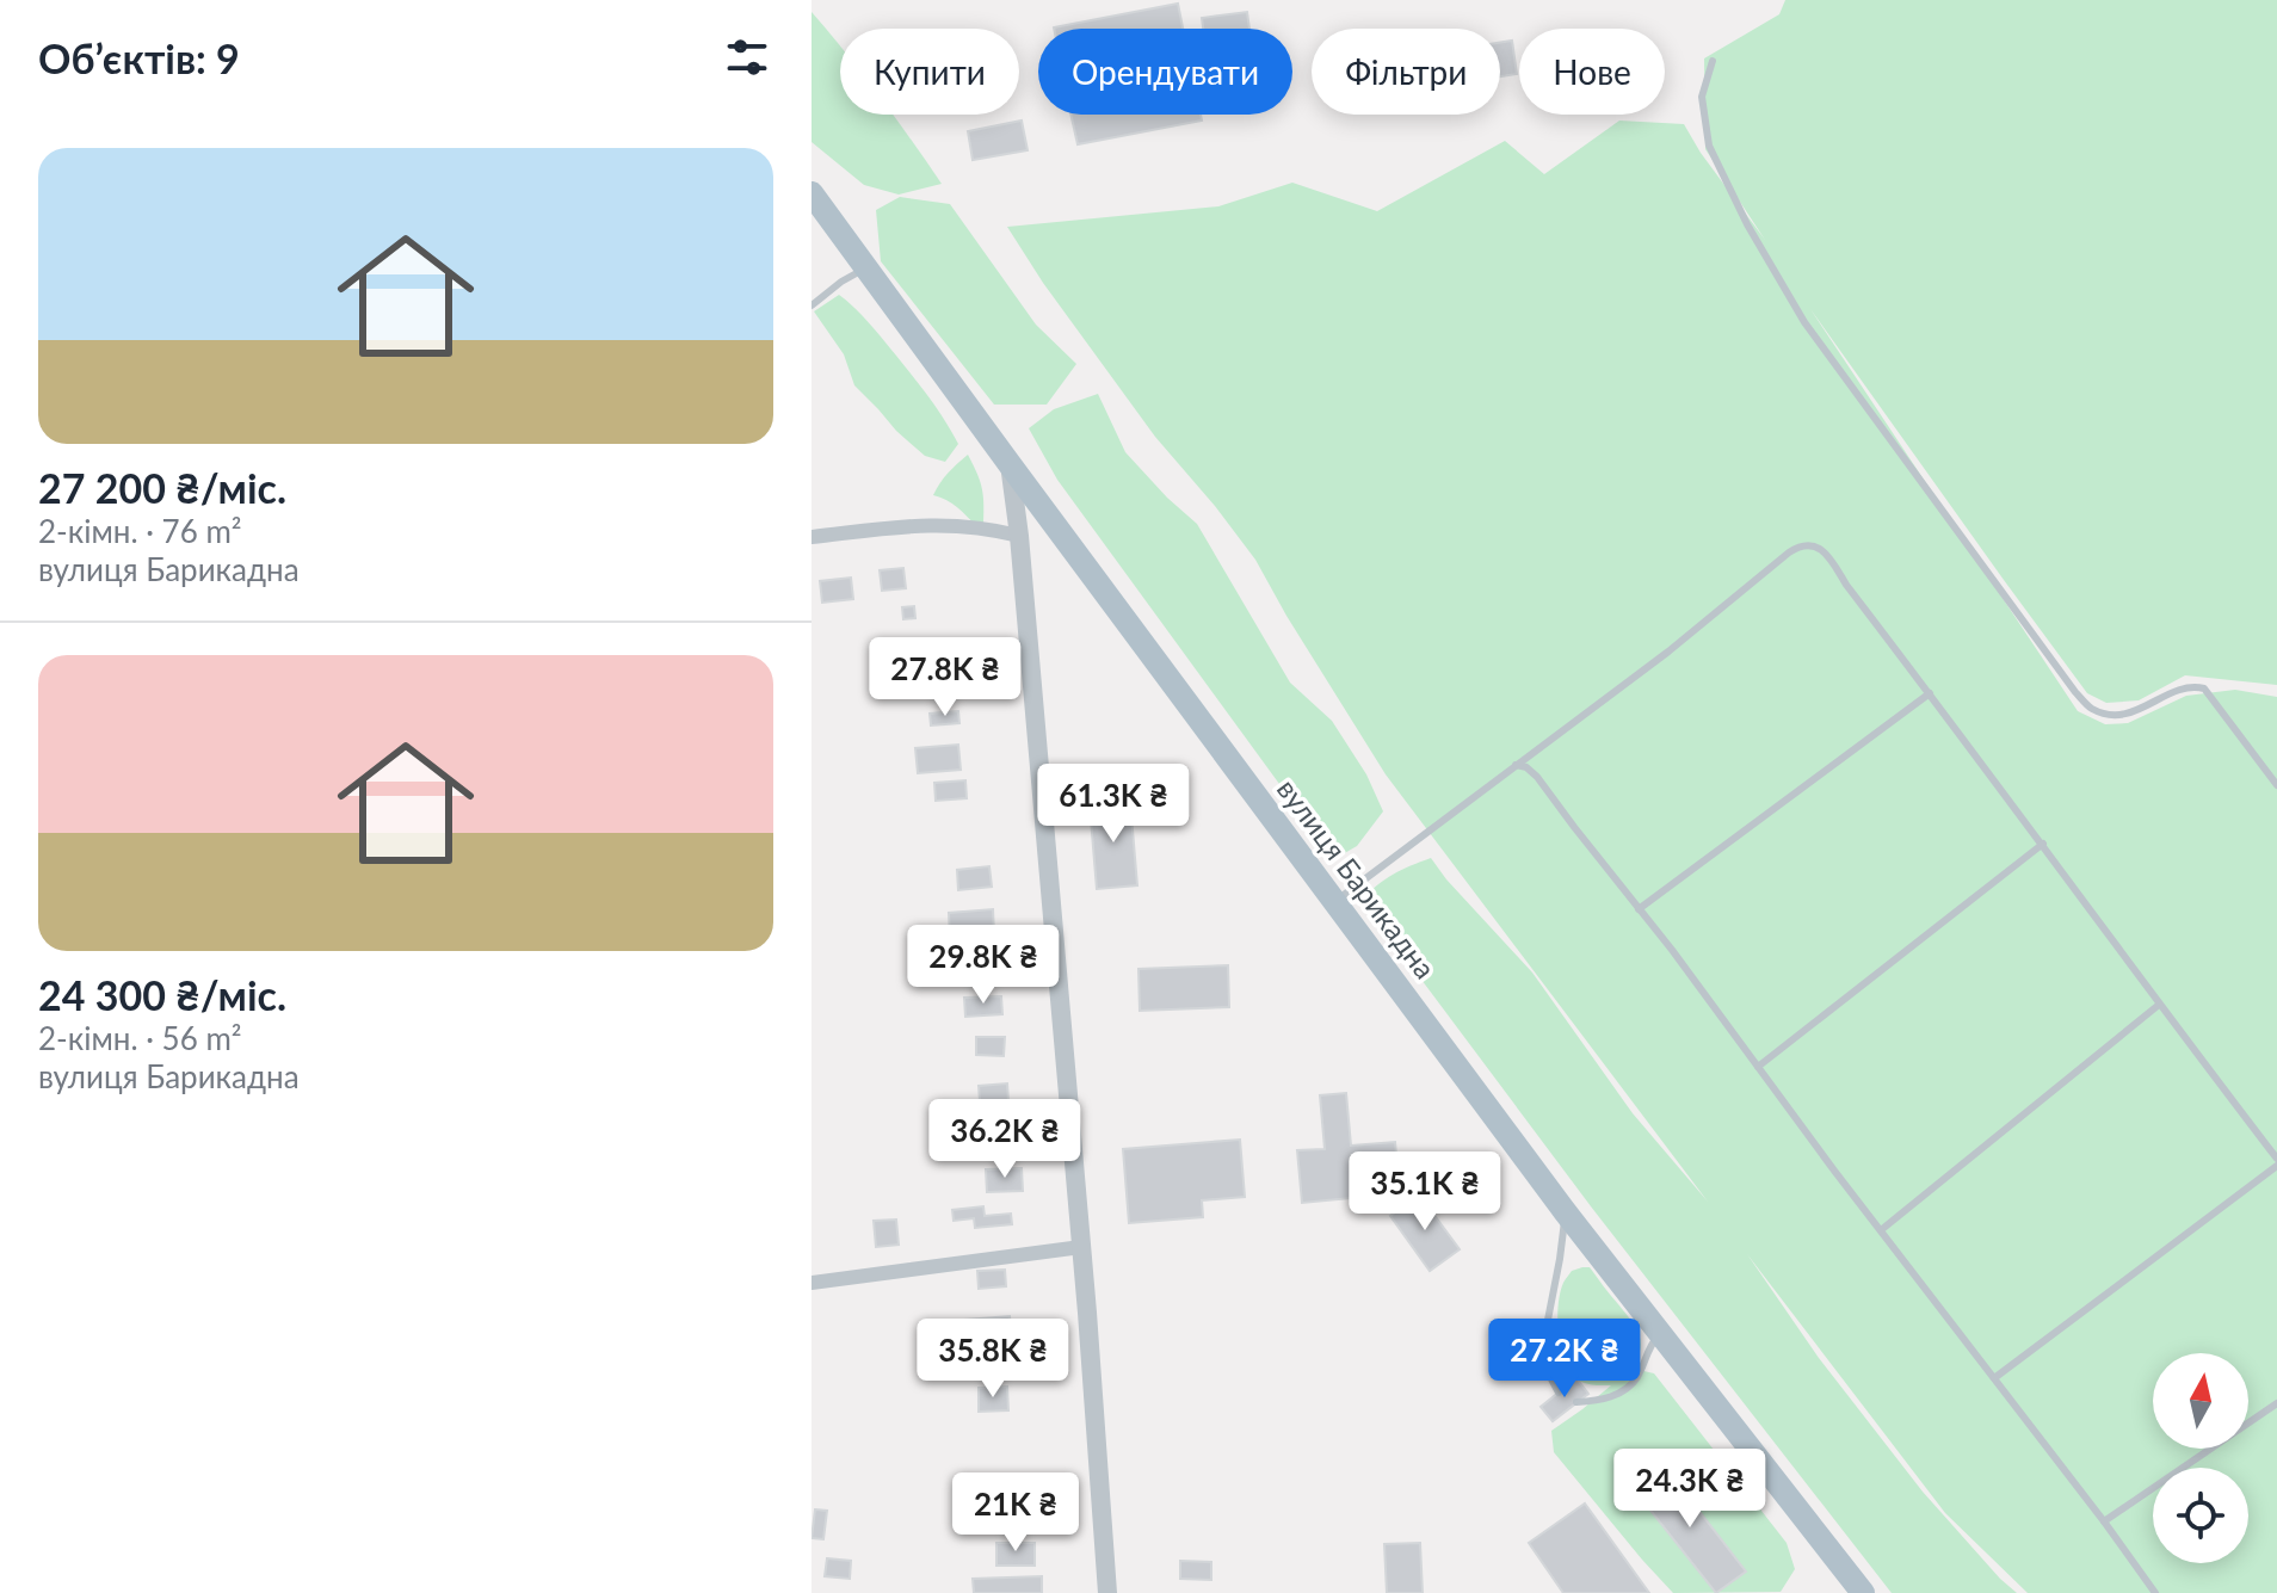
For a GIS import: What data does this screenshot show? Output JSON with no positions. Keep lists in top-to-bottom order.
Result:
{
  "streets": {
    "main road": ["вулиця Барикадна"]
  },
  "north": "top",
  "page": {
    "heading": "Об’єктів: 9",
    "chip": [
      "Купити",
      "Орендувати",
      "Фільтри",
      "Нове"
    ],
    "list": [
      {
        "name": "27 200 ₴/міс.",
        "note": "2-кімн. · 76 m² · вулиця Барикадна"
      },
      {
        "name": "24 300 ₴/міс.",
        "note": "2-кімн. · 56 m² · вулиця Барикадна"
      }
    ],
    "price": [
      "27.8K ₴",
      "61.3K ₴",
      "29.8K ₴",
      "36.2K ₴",
      "35.1K ₴",
      "35.8K ₴",
      "27.2K ₴",
      "24.3K ₴",
      "21K ₴"
    ]
  }
}
